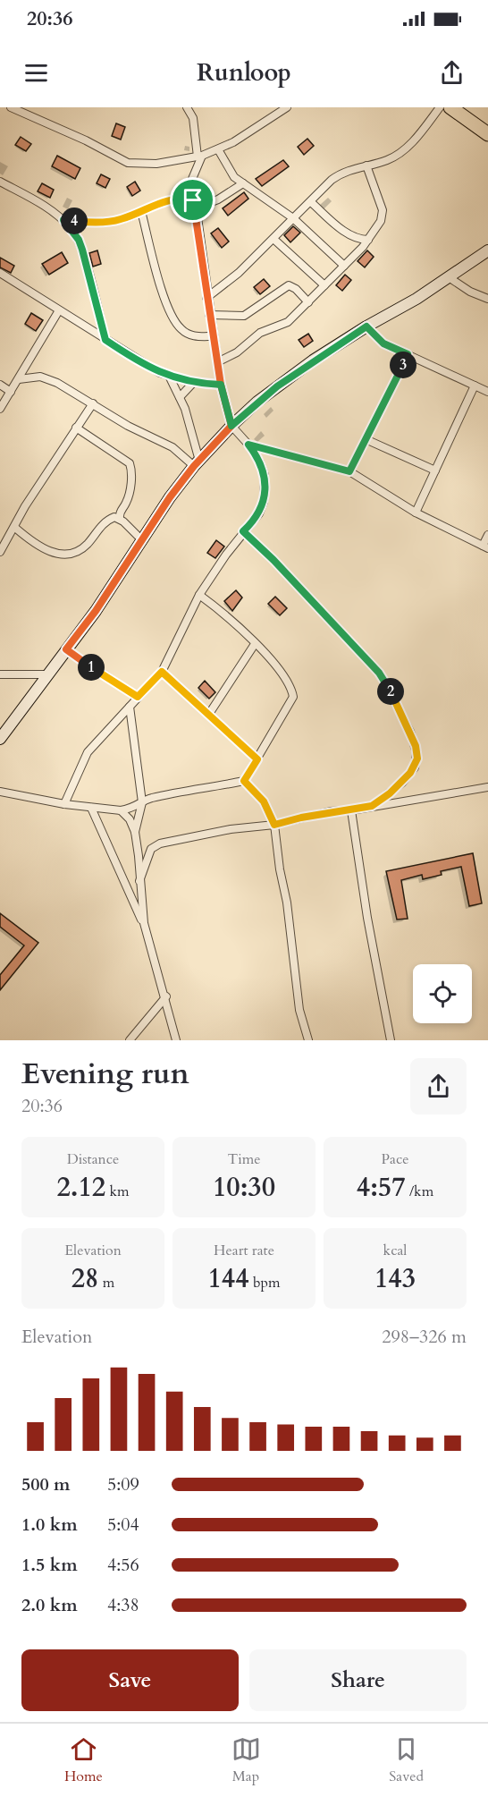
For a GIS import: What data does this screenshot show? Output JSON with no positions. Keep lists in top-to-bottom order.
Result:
{
  "page": {
    "status": "20:36",
    "header": "Runloop",
    "pins": [
      "4",
      "3",
      "1",
      "2"
    ],
    "heading": ["Evening run", "20:36"],
    "stats": [
      ["Distance", "2.12 km"],
      ["Time", "10:30"],
      ["Pace", "4:57 /km"],
      ["Elevation", "28 m"],
      ["Heart rate", "144 bpm"],
      ["kcal", "143"]
    ],
    "chart": ["Elevation", "298–326 m"],
    "list": [
      {
        "name": "500 m",
        "note": "5:09"
      },
      {
        "name": "1.0 km",
        "note": "5:04"
      },
      {
        "name": "1.5 km",
        "note": "4:56"
      },
      {
        "name": "2.0 km",
        "note": "4:38"
      }
    ],
    "buttons": ["Save", "Share"],
    "tabs": ["Home", "Map", "Saved"]
  }
}
